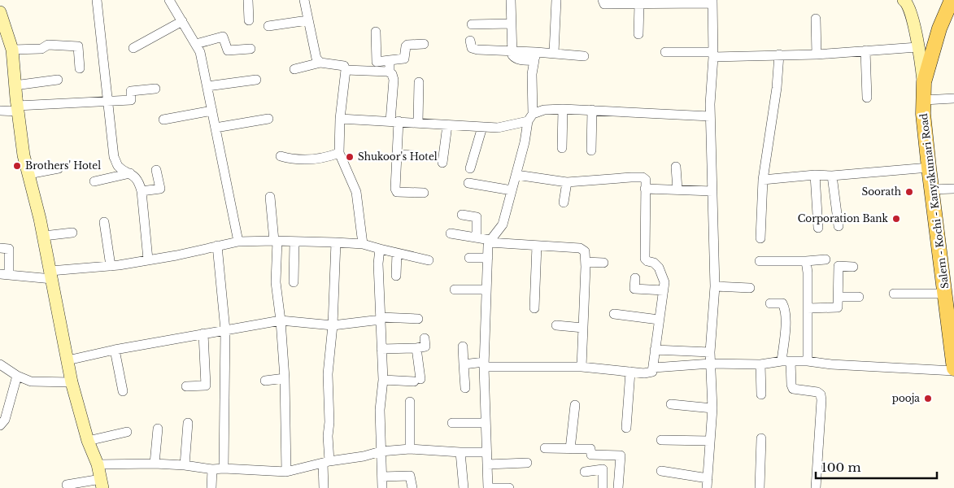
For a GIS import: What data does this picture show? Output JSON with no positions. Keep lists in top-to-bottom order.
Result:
{
  "streets": {
    "main road": ["Salem - Kochi - Kanyakumari Road"]
  },
  "places": [
    "Shukoor's Hotel",
    "Brothers' Hotel",
    "Soorath",
    "Corporation Bank",
    "pooja"
  ],
  "scale_bar": "100 m"
}
